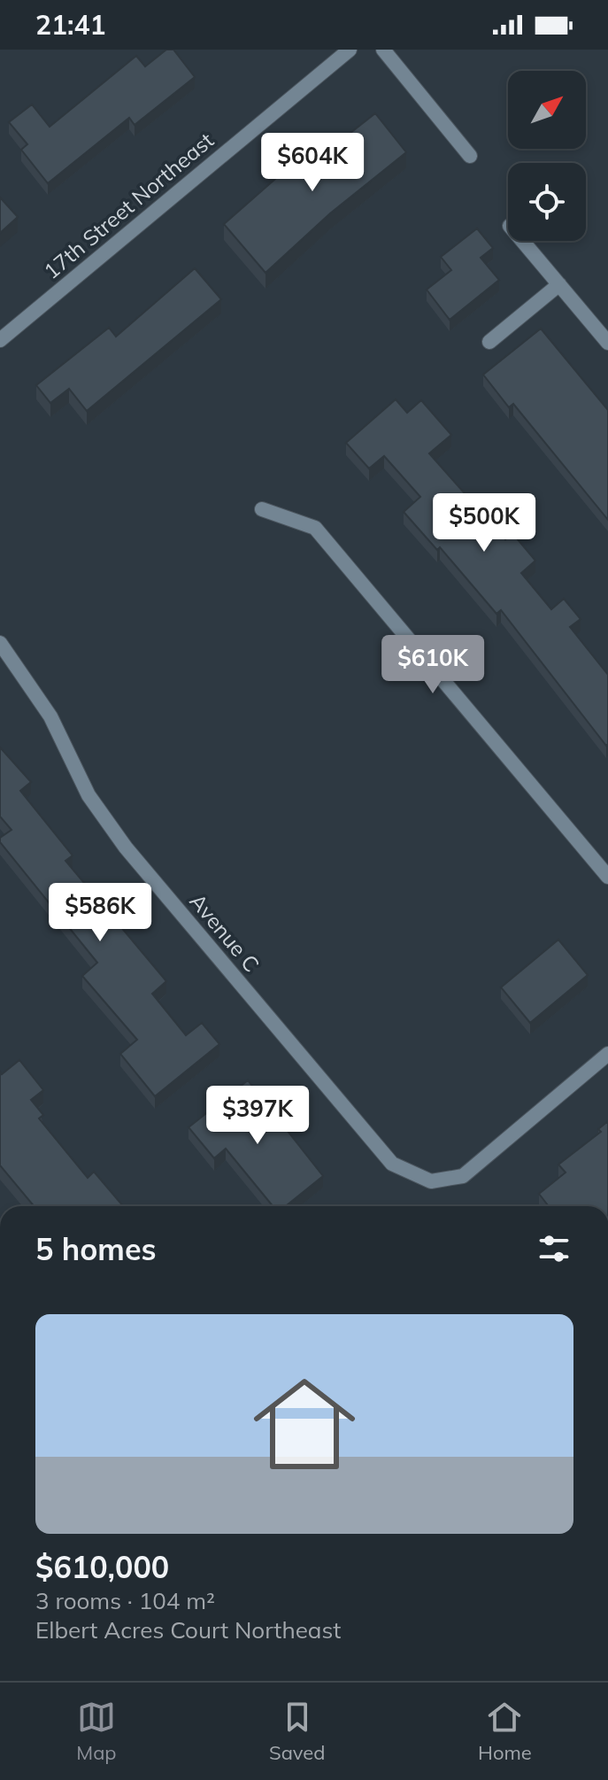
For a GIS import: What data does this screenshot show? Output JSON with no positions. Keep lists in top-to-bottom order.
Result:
{
  "streets": {
    "street": ["17th Street Northeast", "Avenue C"]
  },
  "north": "top right",
  "page": {
    "status": "21:41",
    "price": [
      "$604K",
      "$500K",
      "$610K",
      "$586K",
      "$397K"
    ],
    "heading": "5 homes",
    "list": [
      {
        "name": "$610,000",
        "note": "3 rooms · 104 m² · Elbert Acres Court Northeast"
      }
    ],
    "tabs": ["Map", "Saved", "Home"]
  }
}
